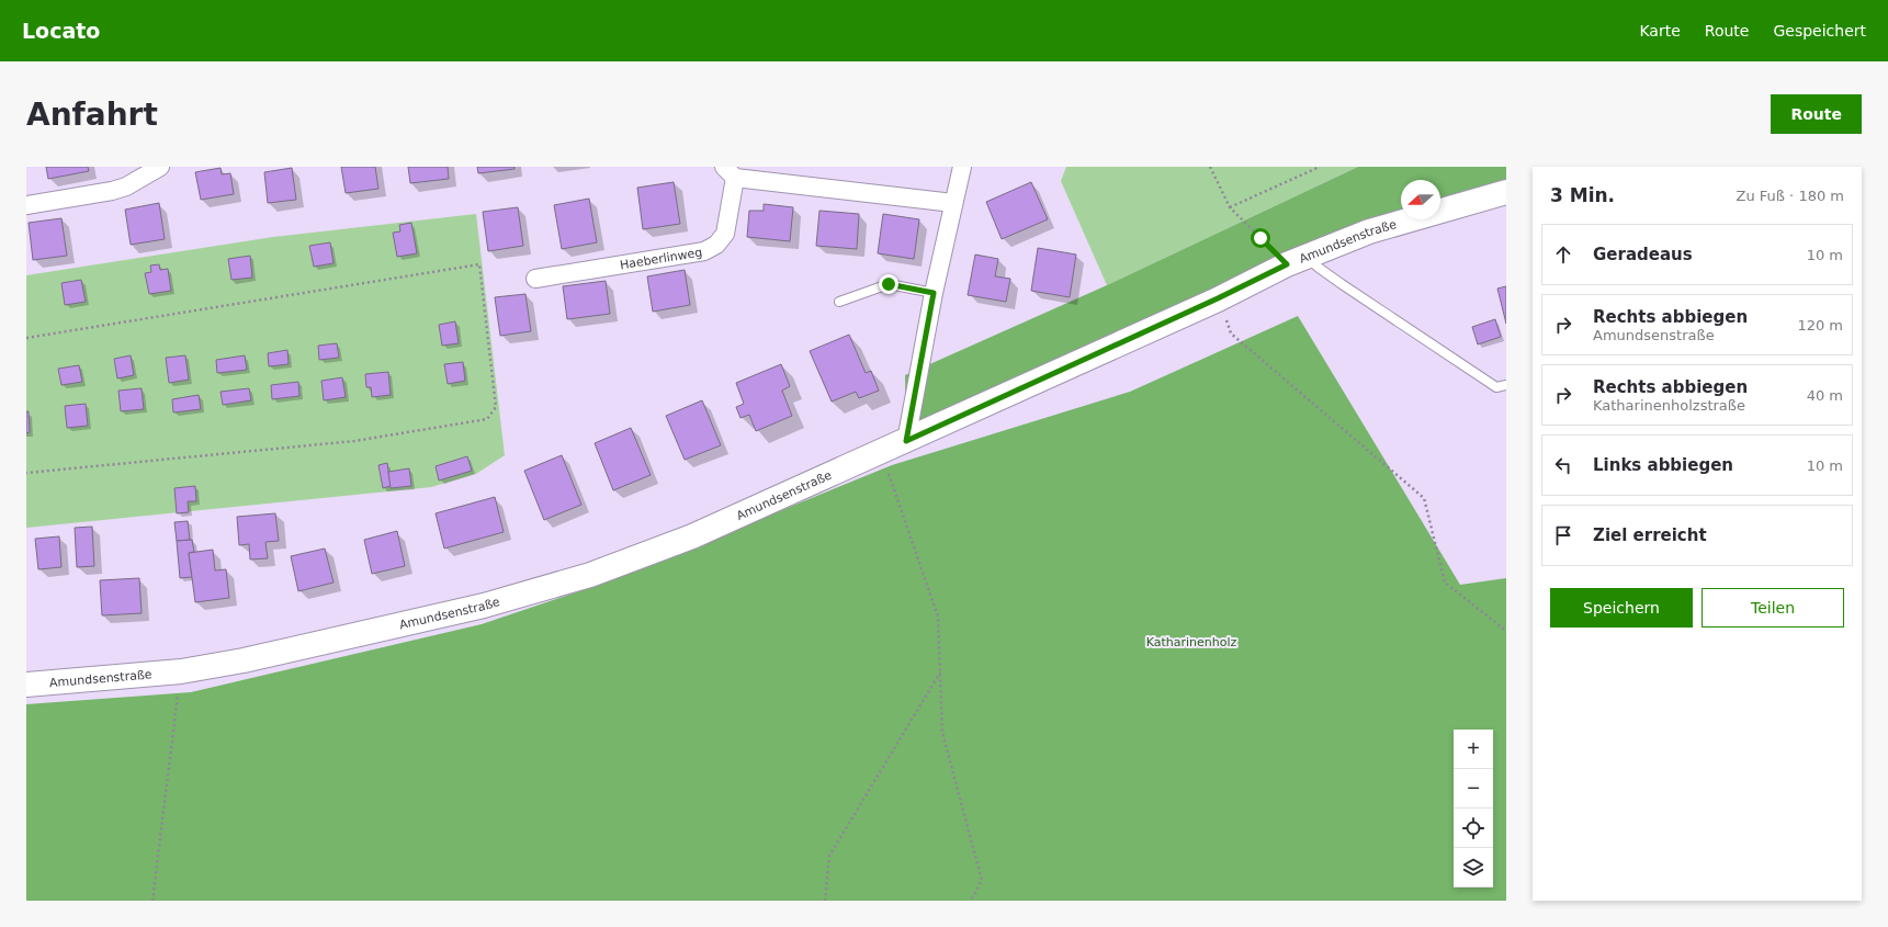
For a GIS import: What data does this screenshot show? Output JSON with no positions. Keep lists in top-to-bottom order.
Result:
{
  "streets": {
    "street": ["Amundsenstraße", "Haeberlinweg"]
  },
  "parks": ["Katharinenholz"],
  "north": "left",
  "page": {
    "header": "Locato",
    "nav": ["Karte", "Route", "Gespeichert"],
    "buttons": [
      "Route",
      ["Speichern", "Teilen"]
    ],
    "title": "Anfahrt",
    "heading": ["3 Min.", "Zu Fuß · 180 m"],
    "list": [
      ["Geradeaus", "10 m"],
      ["Rechts abbiegen", "Amundsenstraße", "120 m"],
      ["Rechts abbiegen", "Katharinenholzstraße", "40 m"],
      ["Links abbiegen", "10 m"],
      "Ziel erreicht"
    ],
    "map_buttons": ["+", "−"]
  }
}
